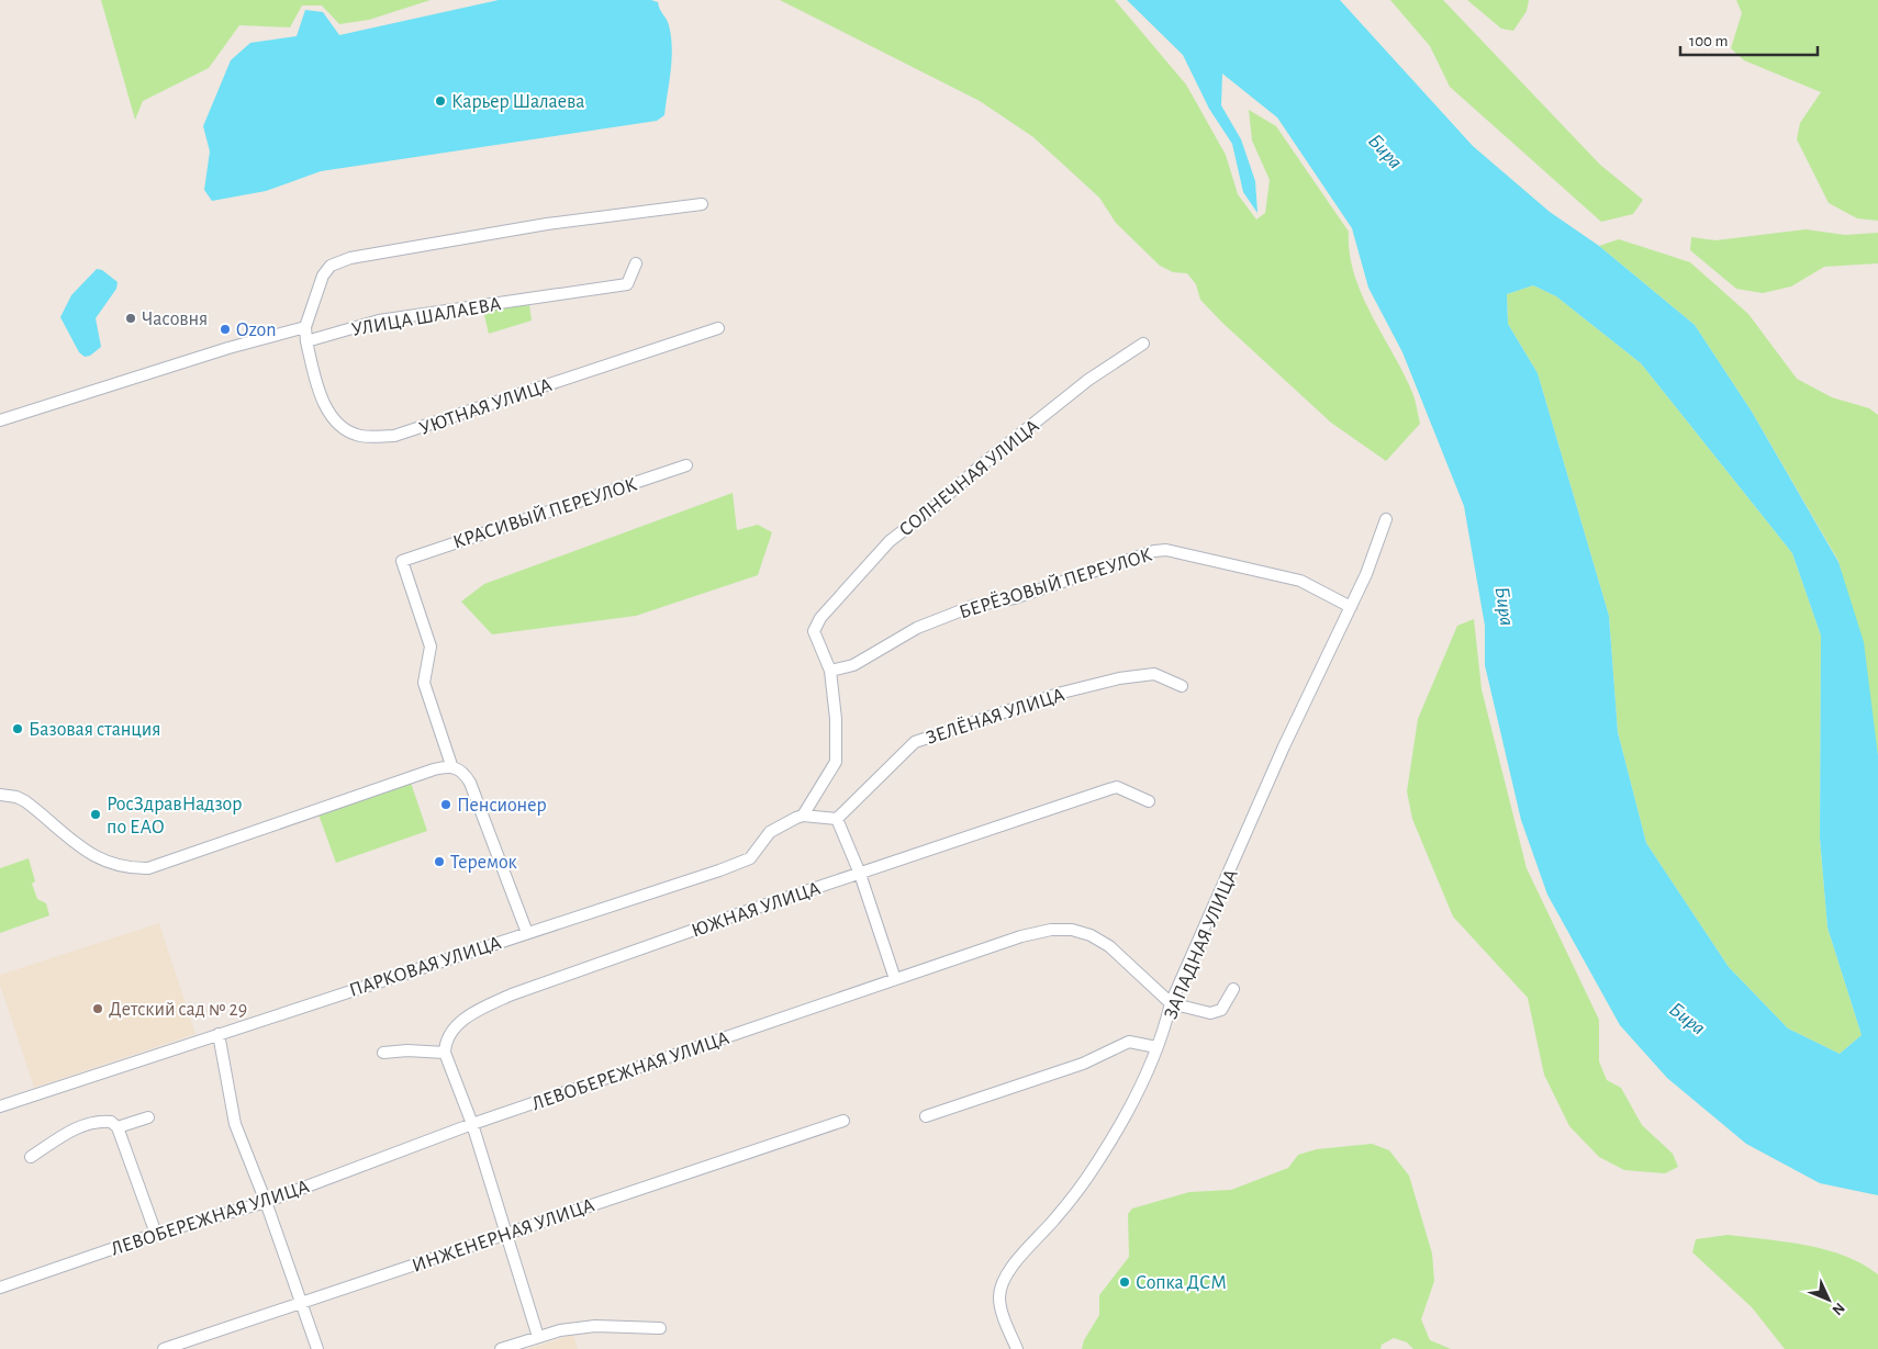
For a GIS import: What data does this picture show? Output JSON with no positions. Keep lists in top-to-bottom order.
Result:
{
  "streets": {
    "street": [
      "УЛИЦА ШАЛАЕВА",
      "УЮТНАЯ УЛИЦА",
      "СОЛНЕЧНАЯ УЛИЦА",
      "КРАСИВЫЙ ПЕРЕУЛОК",
      "БЕРЁЗОВЫЙ ПЕРЕУЛОК",
      "ЗЕЛЁНАЯ УЛИЦА",
      "ЮЖНАЯ УЛИЦА",
      "ЗАПАДНАЯ УЛИЦА",
      "ПАРКОВАЯ УЛИЦА",
      "ЛЕВОБЕРЕЖНАЯ УЛИЦА",
      "ИНЖЕНЕРНАЯ УЛИЦА"
    ]
  },
  "crossings": [
    ["УЛИЦА ШАЛАЕВА", "УЮТНАЯ УЛИЦА"],
    ["СОЛНЕЧНАЯ УЛИЦА", "БЕРЁЗОВЫЙ ПЕРЕУЛОК"],
    ["БЕРЁЗОВЫЙ ПЕРЕУЛОК", "ЗАПАДНАЯ УЛИЦА"],
    ["ЗАПАДНАЯ УЛИЦА", "ЛЕВОБЕРЕЖНАЯ УЛИЦА"]
  ],
  "water": ["Бира"],
  "places": [
    "Карьер Шалаева",
    "Часовня",
    "Ozon",
    "Базовая станция",
    "Пенсионер",
    "РосЗдравНадзор по ЕАО",
    "Теремок",
    "Детский сад № 29",
    "Сопка ДСМ"
  ],
  "scale_bar": "100 m",
  "north": "bottom right"
}
